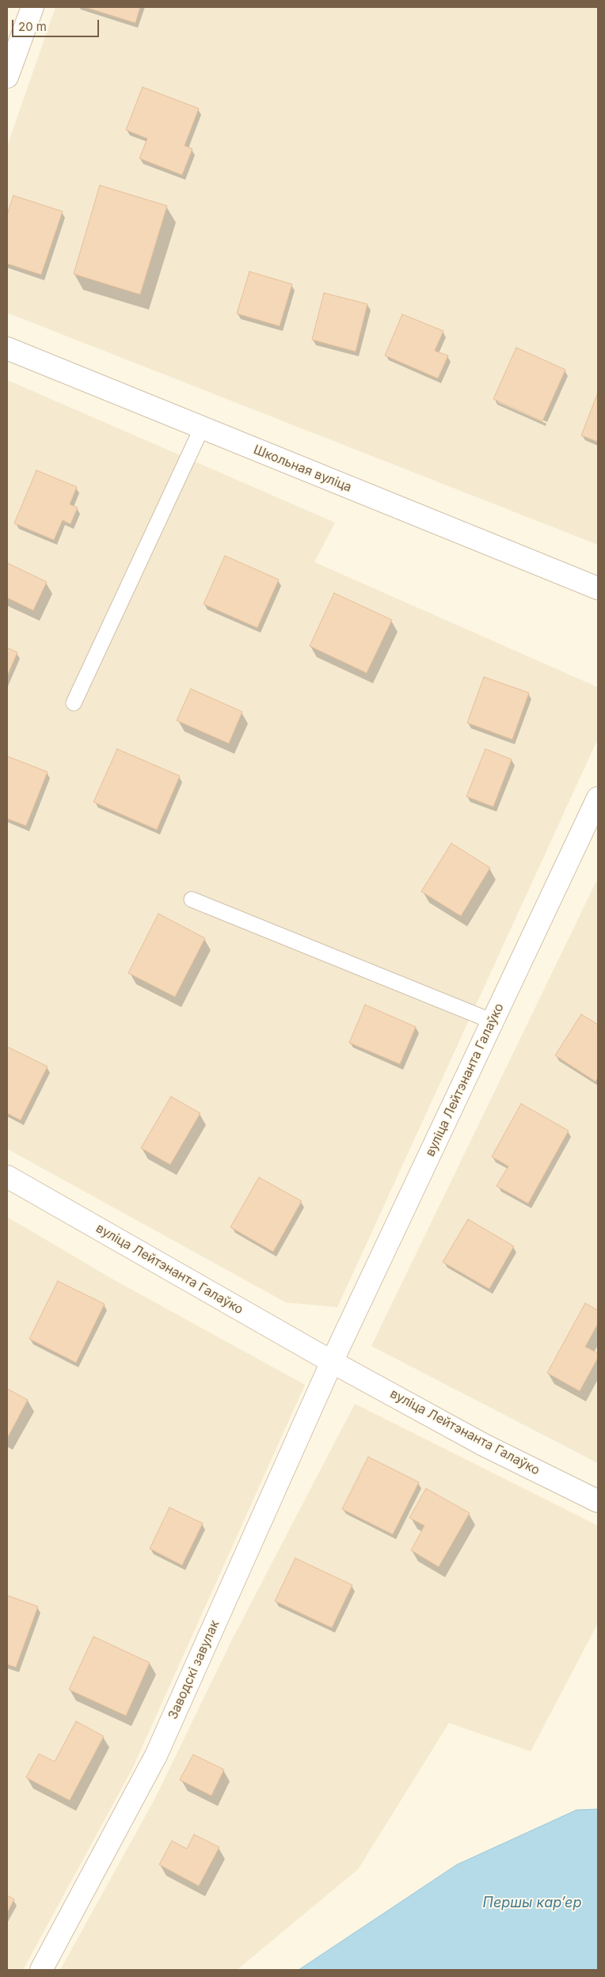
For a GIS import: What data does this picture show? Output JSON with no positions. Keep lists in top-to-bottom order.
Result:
{
  "streets": {
    "street": ["Школьная вуліца", "вуліца Лейтэнанта Галаўко", "Заводскі завулак"]
  },
  "crossings": [
    ["вуліца Лейтэнанта Галаўко", "Заводскі завулак"]
  ],
  "water": ["Першы карʼер"],
  "scale_bar": "20 m"
}
